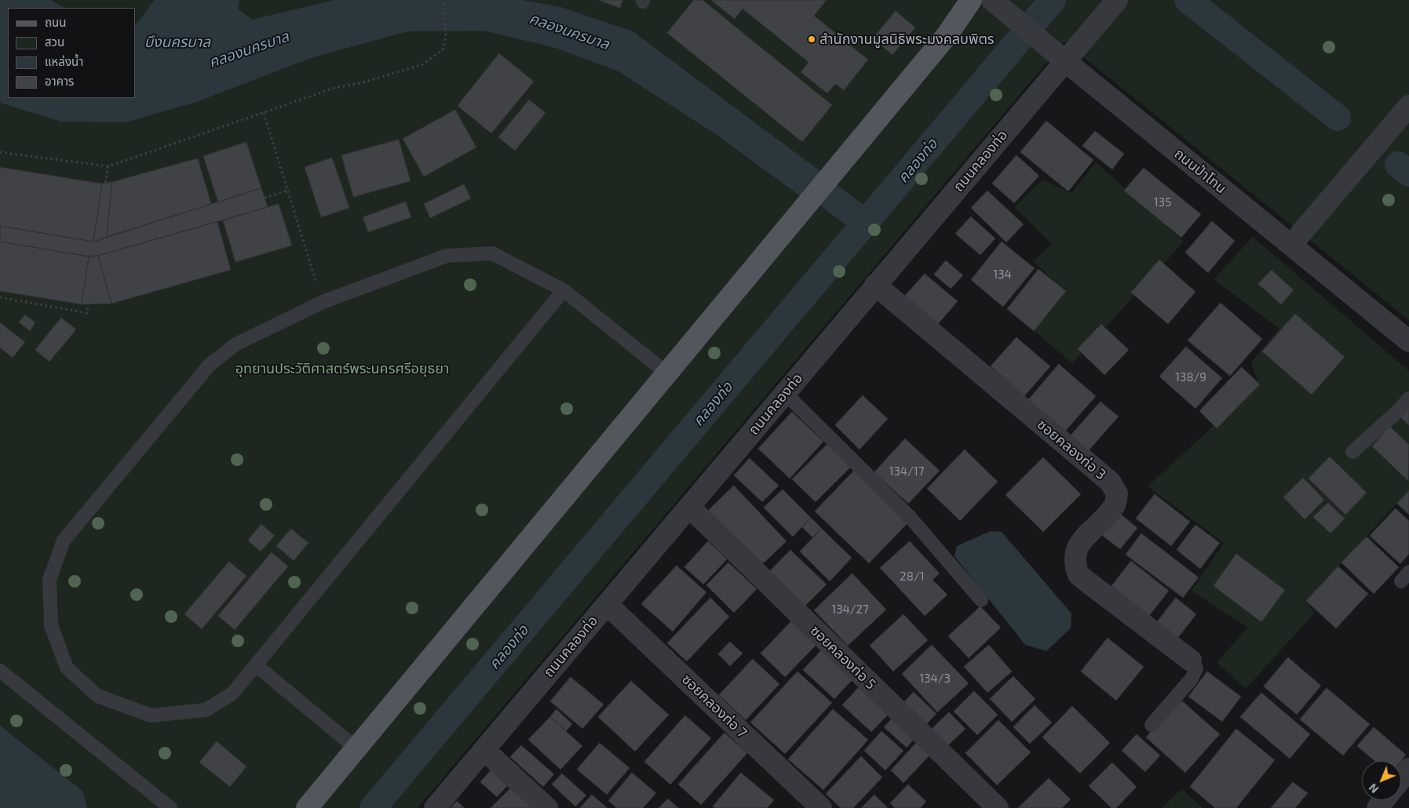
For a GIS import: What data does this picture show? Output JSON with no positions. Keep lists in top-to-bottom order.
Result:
{
  "streets": {
    "street": [
      "ถนนคลองท่อ",
      "ถนนป่าโทน",
      "ซอยคลองท่อ 3",
      "ซอยคลองท่อ 5",
      "ซอยคลองท่อ 7"
    ]
  },
  "crossings": [
    ["ถนนคลองท่อ", "ถนนป่าโทน"],
    ["ถนนคลองท่อ", "ซอยคลองท่อ 3"],
    ["ถนนคลองท่อ", "ซอยคลองท่อ 5"],
    ["ถนนคลองท่อ", "ซอยคลองท่อ 7"]
  ],
  "water": ["คลองนครบาล", "บึงนครบาล", "คลองท่อ"],
  "parks": ["อุทยานประวัติศาสตร์พระนครศรีอยุธยา"],
  "places": ["สำนักงานมูลนิธิพระมงคลบพิตร"],
  "house_numbers": [
    "135",
    "134",
    "138/9",
    "134/17",
    "28/1",
    "134/27",
    "134/3"
  ],
  "legend": [
    "ถนน",
    "สวน",
    "แหล่งน้ำ",
    "อาคาร"
  ],
  "north": "bottom left"
}
